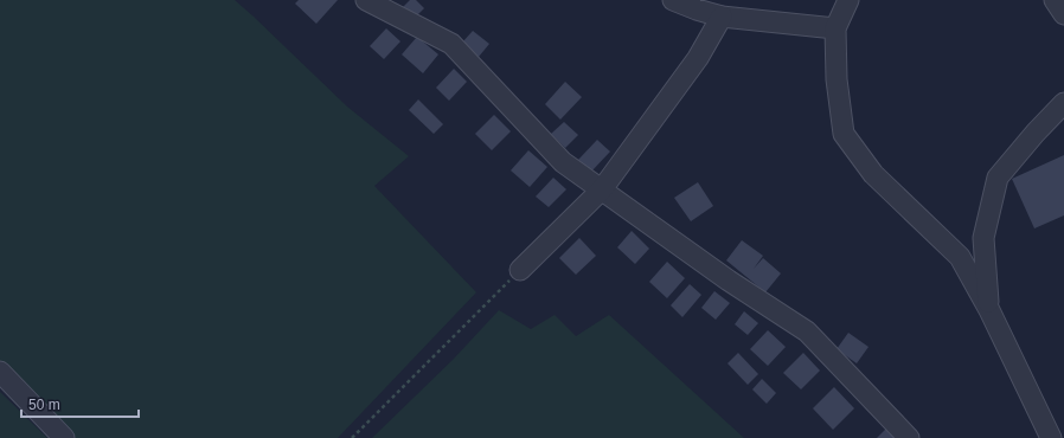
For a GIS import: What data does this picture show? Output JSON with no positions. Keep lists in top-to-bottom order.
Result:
{
  "scale_bar": "50 m"
}
